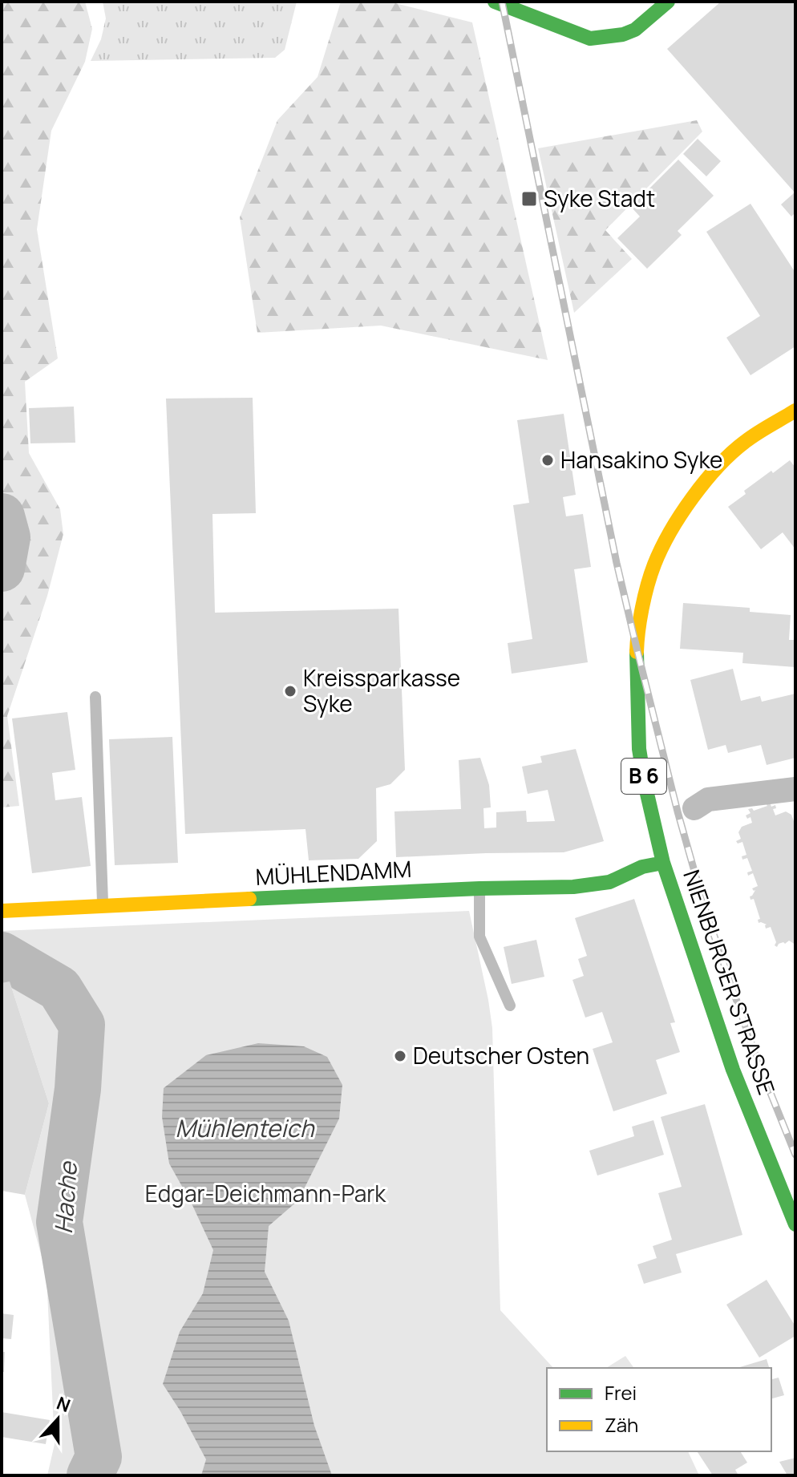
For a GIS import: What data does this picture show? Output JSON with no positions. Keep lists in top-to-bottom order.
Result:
{
  "streets": {
    "main road": ["B 6", "MÜHLENDAMM", "NIENBURGER STRASSE"]
  },
  "crossings": [
    ["B 6", "MÜHLENDAMM"],
    ["B 6", "NIENBURGER STRASSE"],
    ["MÜHLENDAMM", "NIENBURGER STRASSE"]
  ],
  "water": ["Mühlenteich", "Hache"],
  "parks": ["Edgar-Deichmann-Park"],
  "places": {
    "transit": ["Syke Stadt"],
    "other": ["Hansakino Syke", "Kreissparkasse Syke", "Deutscher Osten"]
  },
  "legend": ["Frei", "Zäh"],
  "north": "top"
}
